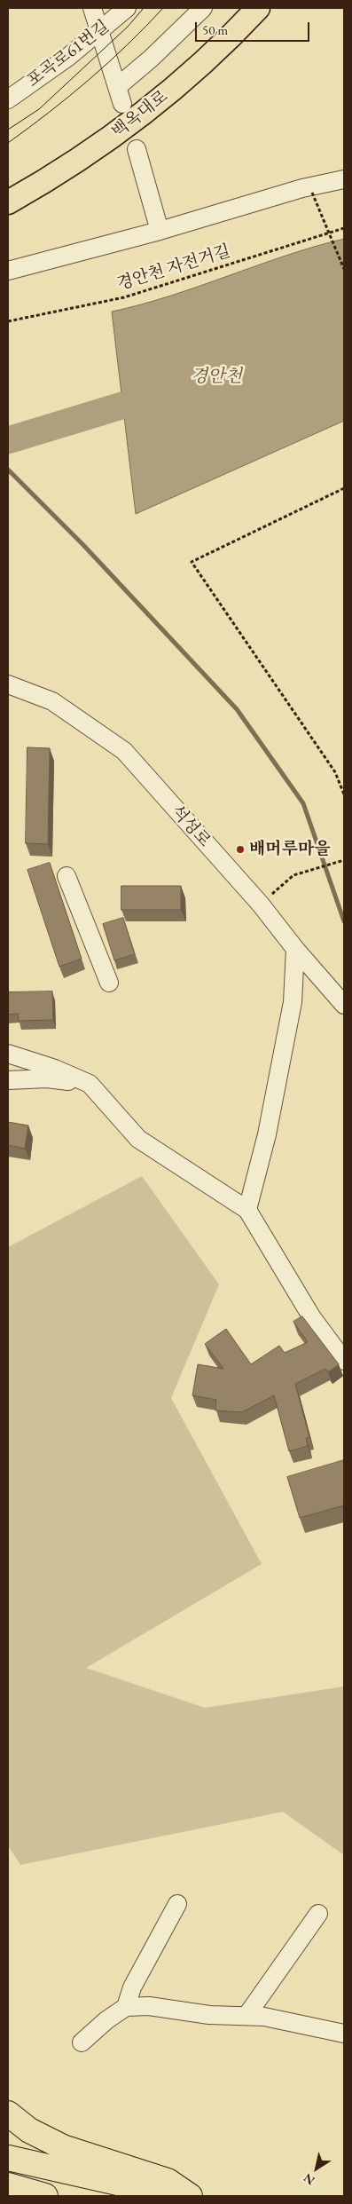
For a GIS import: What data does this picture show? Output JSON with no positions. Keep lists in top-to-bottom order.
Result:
{
  "streets": {
    "main road": ["백옥대로"],
    "street": ["포곡로61번길", "석성로"],
    "path": ["경안천 자전거길"]
  },
  "water": ["경안천"],
  "places": ["배머루마을"],
  "scale_bar": "50 m",
  "north": "bottom left"
}
